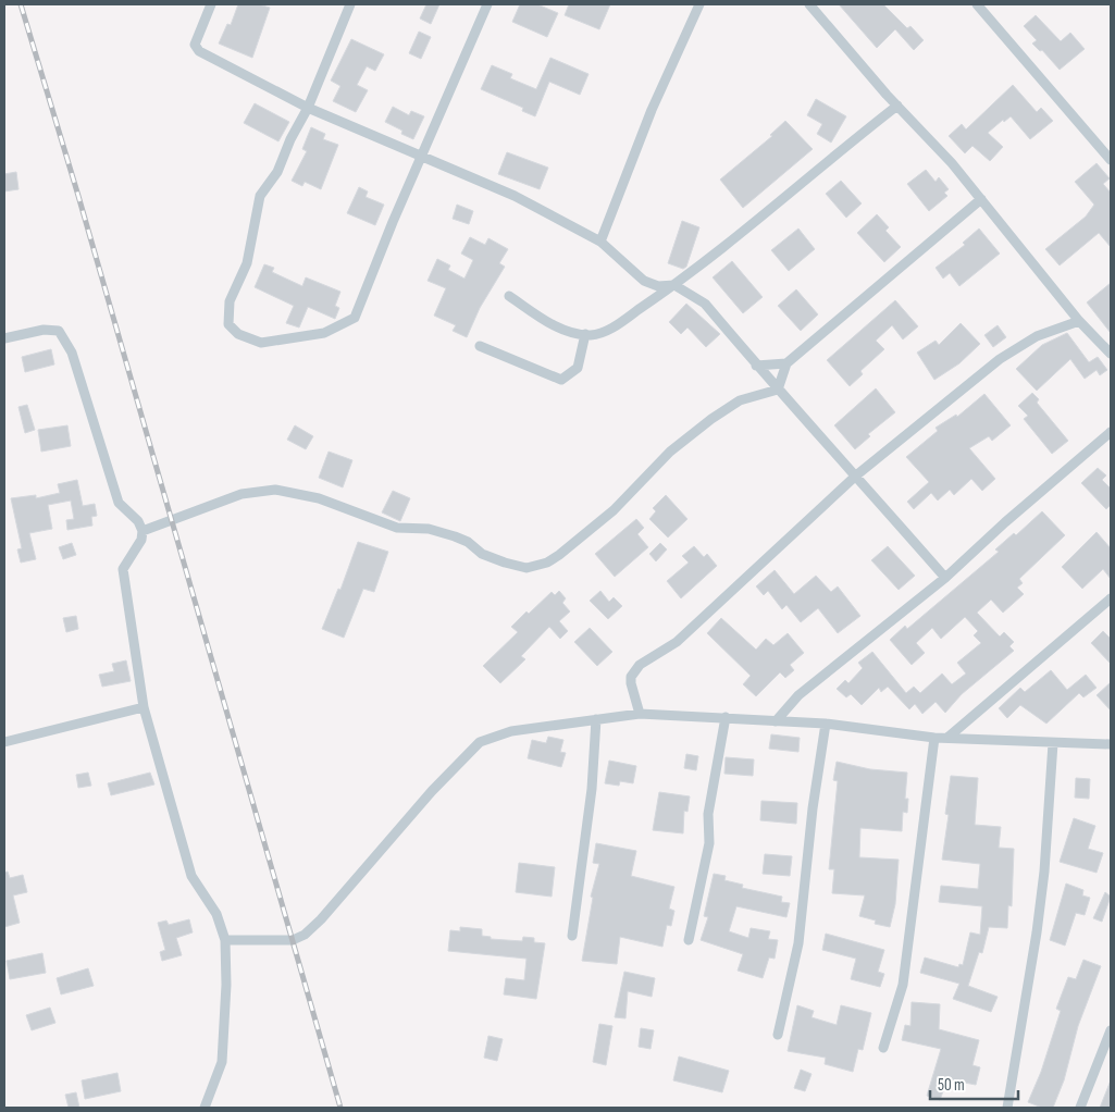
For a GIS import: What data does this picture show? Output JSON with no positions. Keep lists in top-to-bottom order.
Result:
{
  "scale_bar": "50 m"
}
